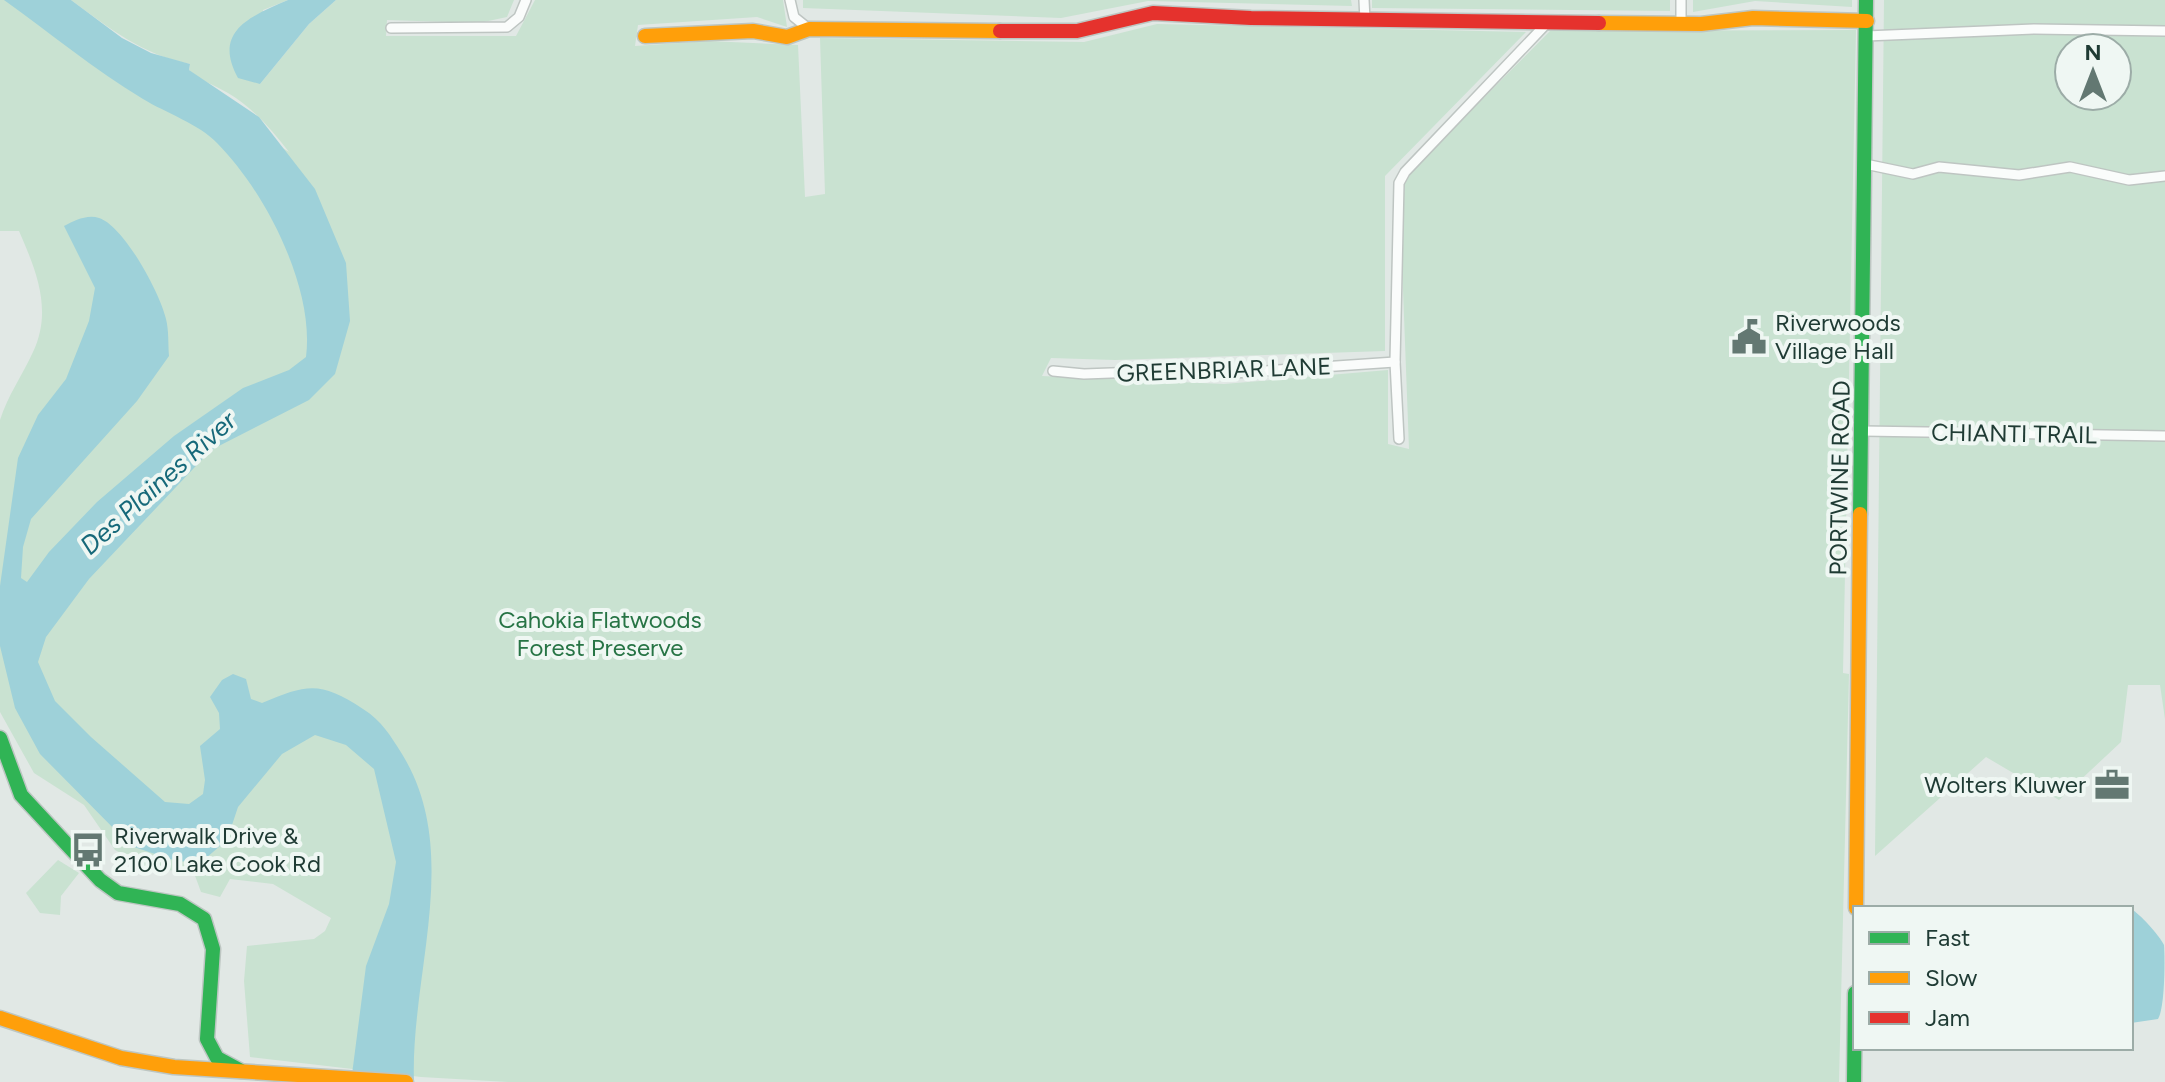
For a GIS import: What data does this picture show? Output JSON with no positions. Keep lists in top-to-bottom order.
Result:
{
  "streets": {
    "street": ["GREENBRIAR LANE", "CHIANTI TRAIL", "PORTWINE ROAD"]
  },
  "crossings": [
    ["CHIANTI TRAIL", "PORTWINE ROAD"]
  ],
  "water": ["Des Plaines River"],
  "parks": ["Cahokia Flatwoods Forest Preserve"],
  "places": {
    "public building": ["Riverwoods Village Hall"],
    "office": ["Wolters Kluwer"],
    "bus stop": ["Riverwalk Drive & 2100 Lake Cook Rd"]
  },
  "legend": ["Fast", "Slow", "Jam"],
  "north": "top"
}
